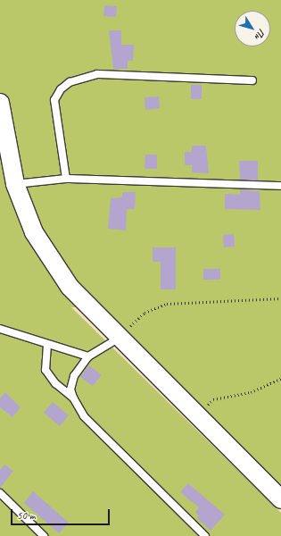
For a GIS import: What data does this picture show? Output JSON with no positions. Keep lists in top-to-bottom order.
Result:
{
  "scale_bar": "50 m",
  "north": "bottom right"
}
